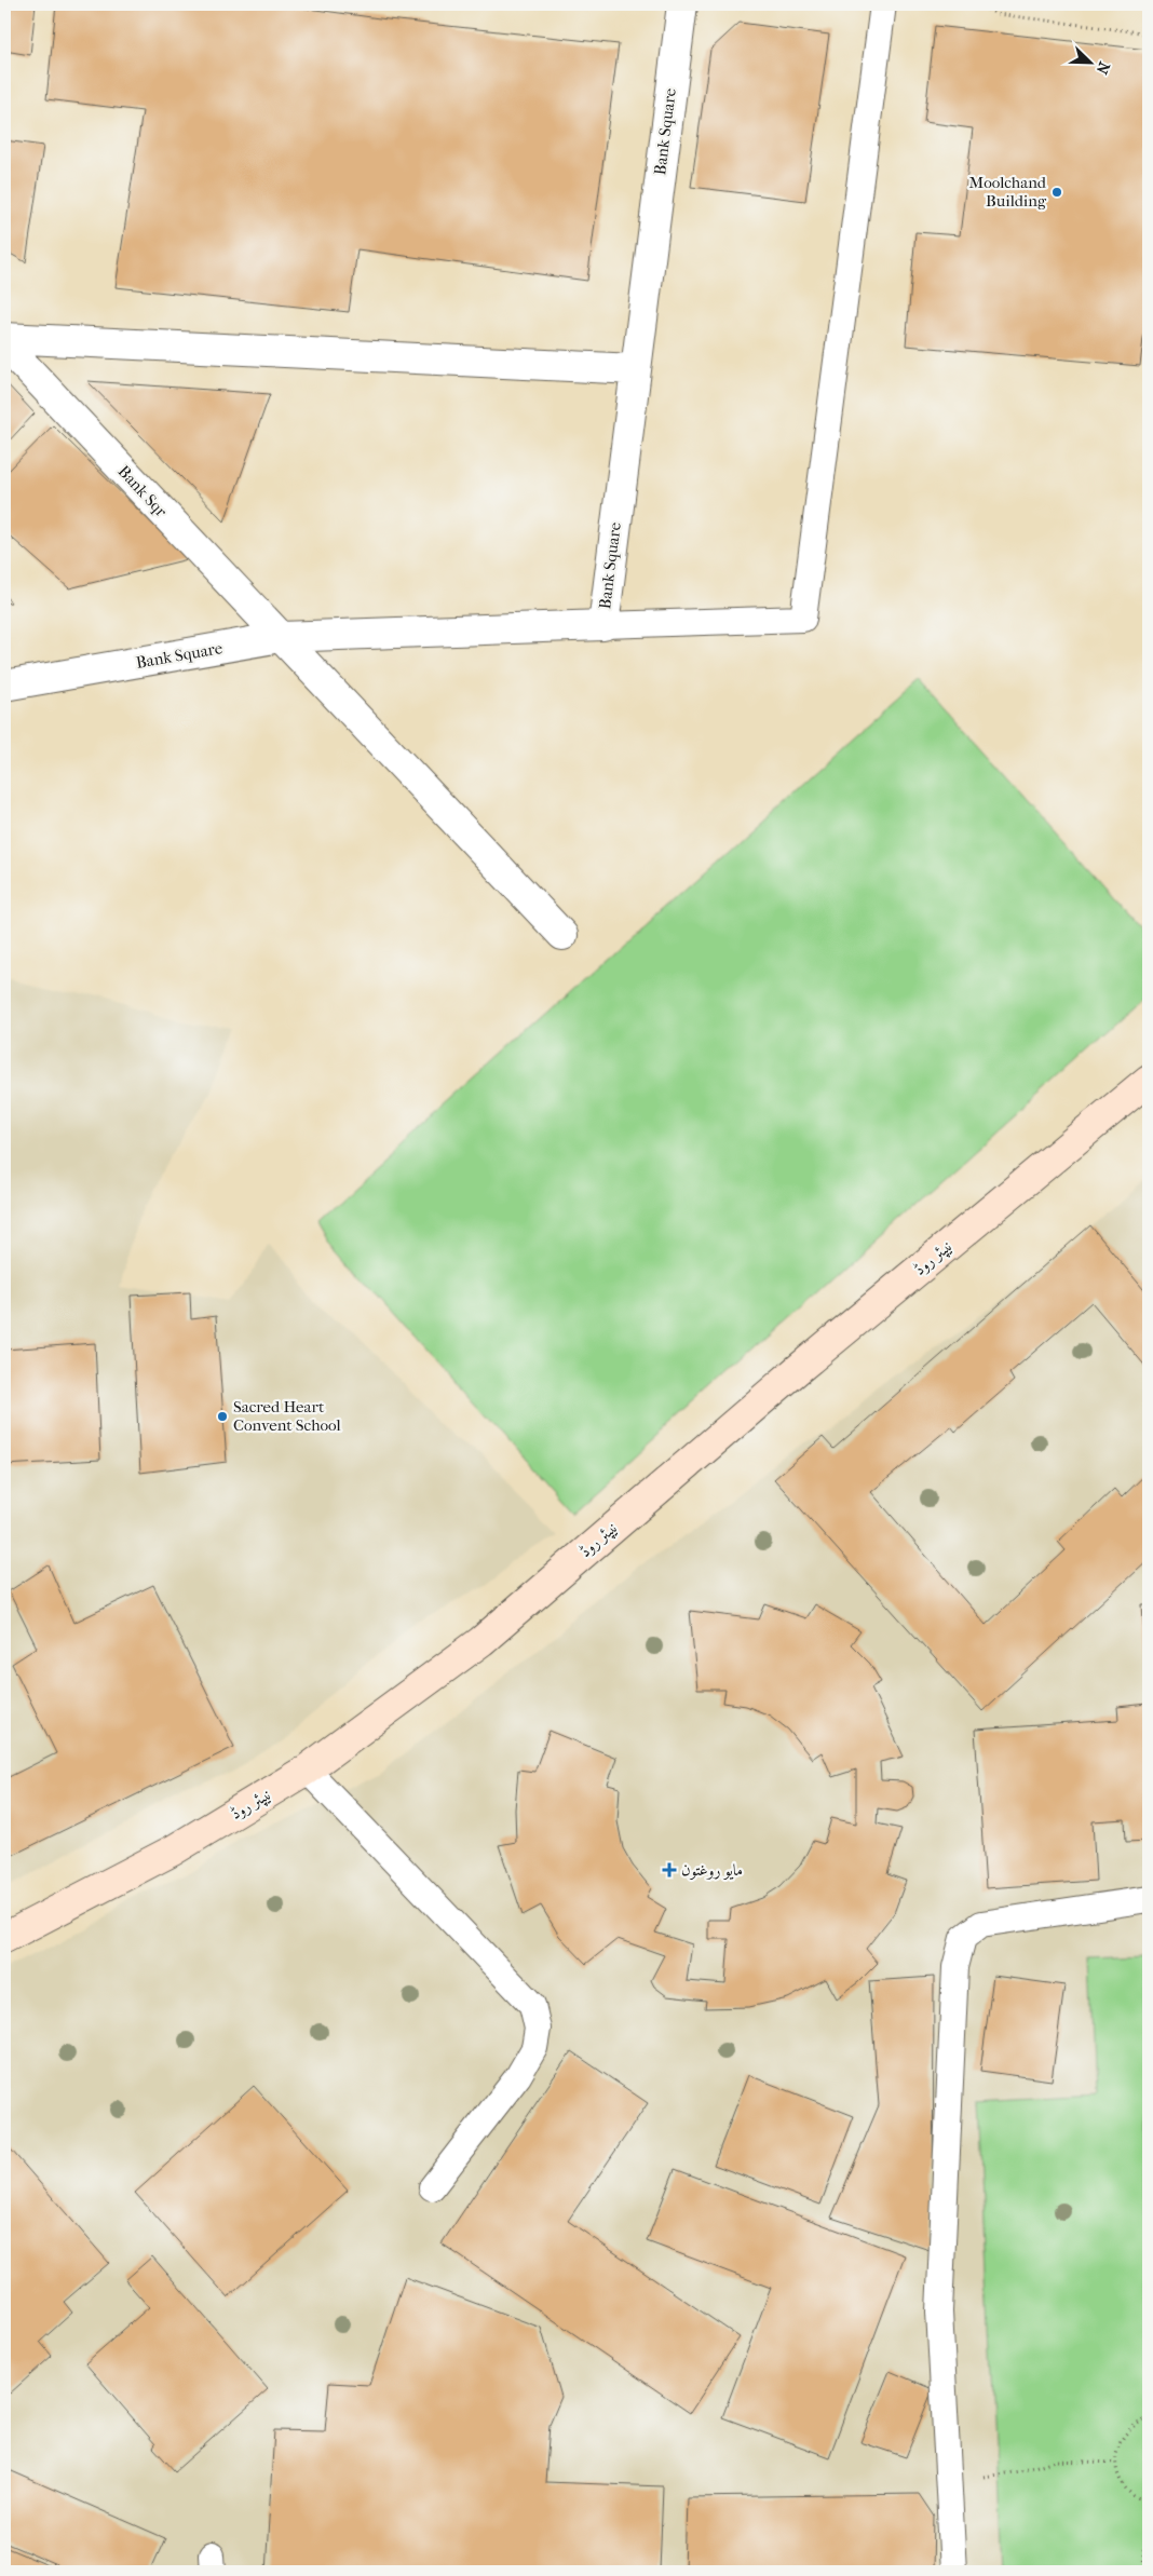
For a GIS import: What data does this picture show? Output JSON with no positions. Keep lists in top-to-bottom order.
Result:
{
  "streets": {
    "street": ["Bank Square", "Bank Sqr", "نیپئر روڈ"]
  },
  "crossings": [
    ["Bank Square", "Bank Sqr"]
  ],
  "places": {
    "other": ["Moolchand Building", "Sacred Heart Convent School"],
    "health": ["مایو روغتون"]
  },
  "north": "bottom right"
}
